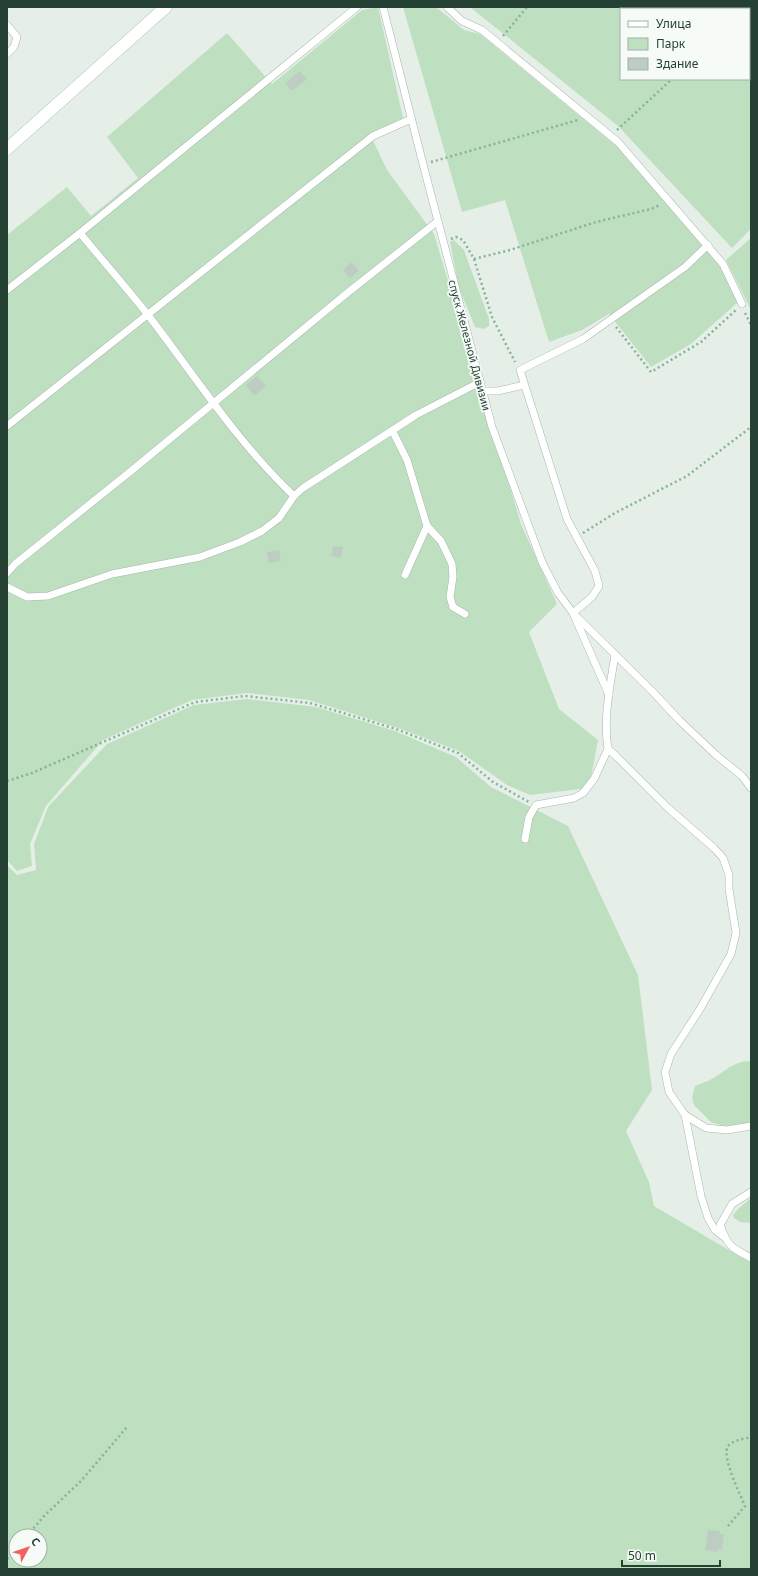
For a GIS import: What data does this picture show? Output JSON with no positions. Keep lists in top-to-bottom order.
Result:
{
  "streets": {
    "lane": ["спуск Железной Дивизии"]
  },
  "legend": ["Улица", "Парк", "Здание"],
  "scale_bar": "50 m",
  "north": "top right"
}
